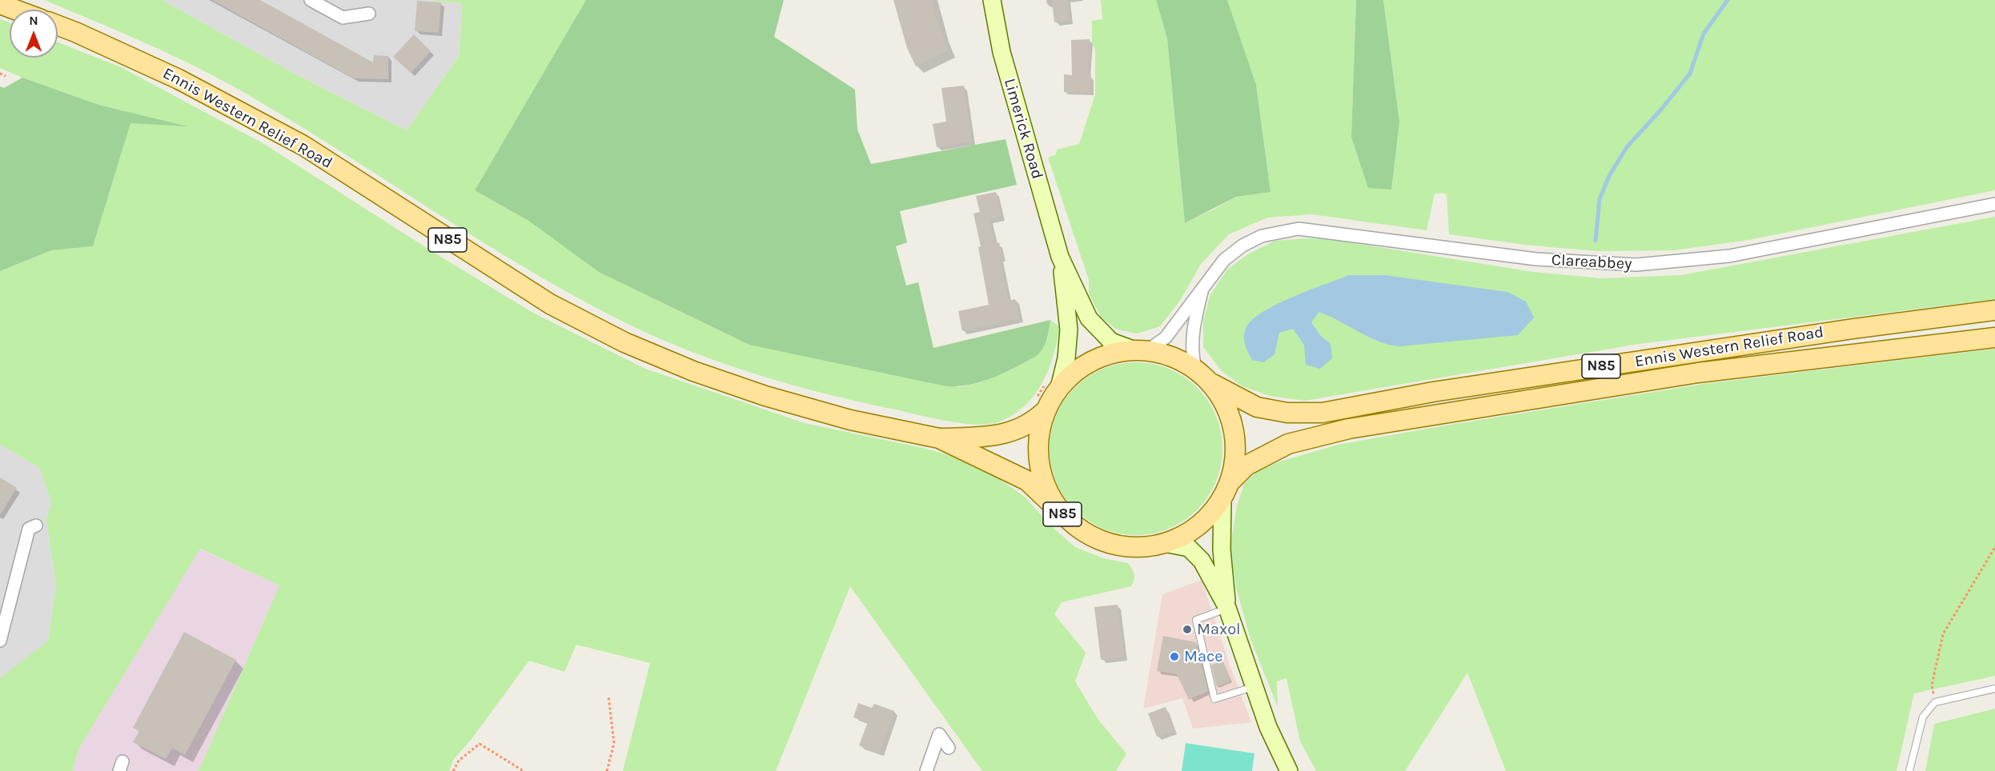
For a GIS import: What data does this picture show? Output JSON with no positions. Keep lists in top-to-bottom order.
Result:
{
  "streets": {
    "main road": ["Ennis Western Relief Road", "Limerick Road", "N85"],
    "street": ["Clareabbey"]
  },
  "crossings": [
    ["Ennis Western Relief Road", "N85"],
    ["N85", "Clareabbey"]
  ],
  "places": ["Maxol", "Mace"],
  "north": "top"
}
